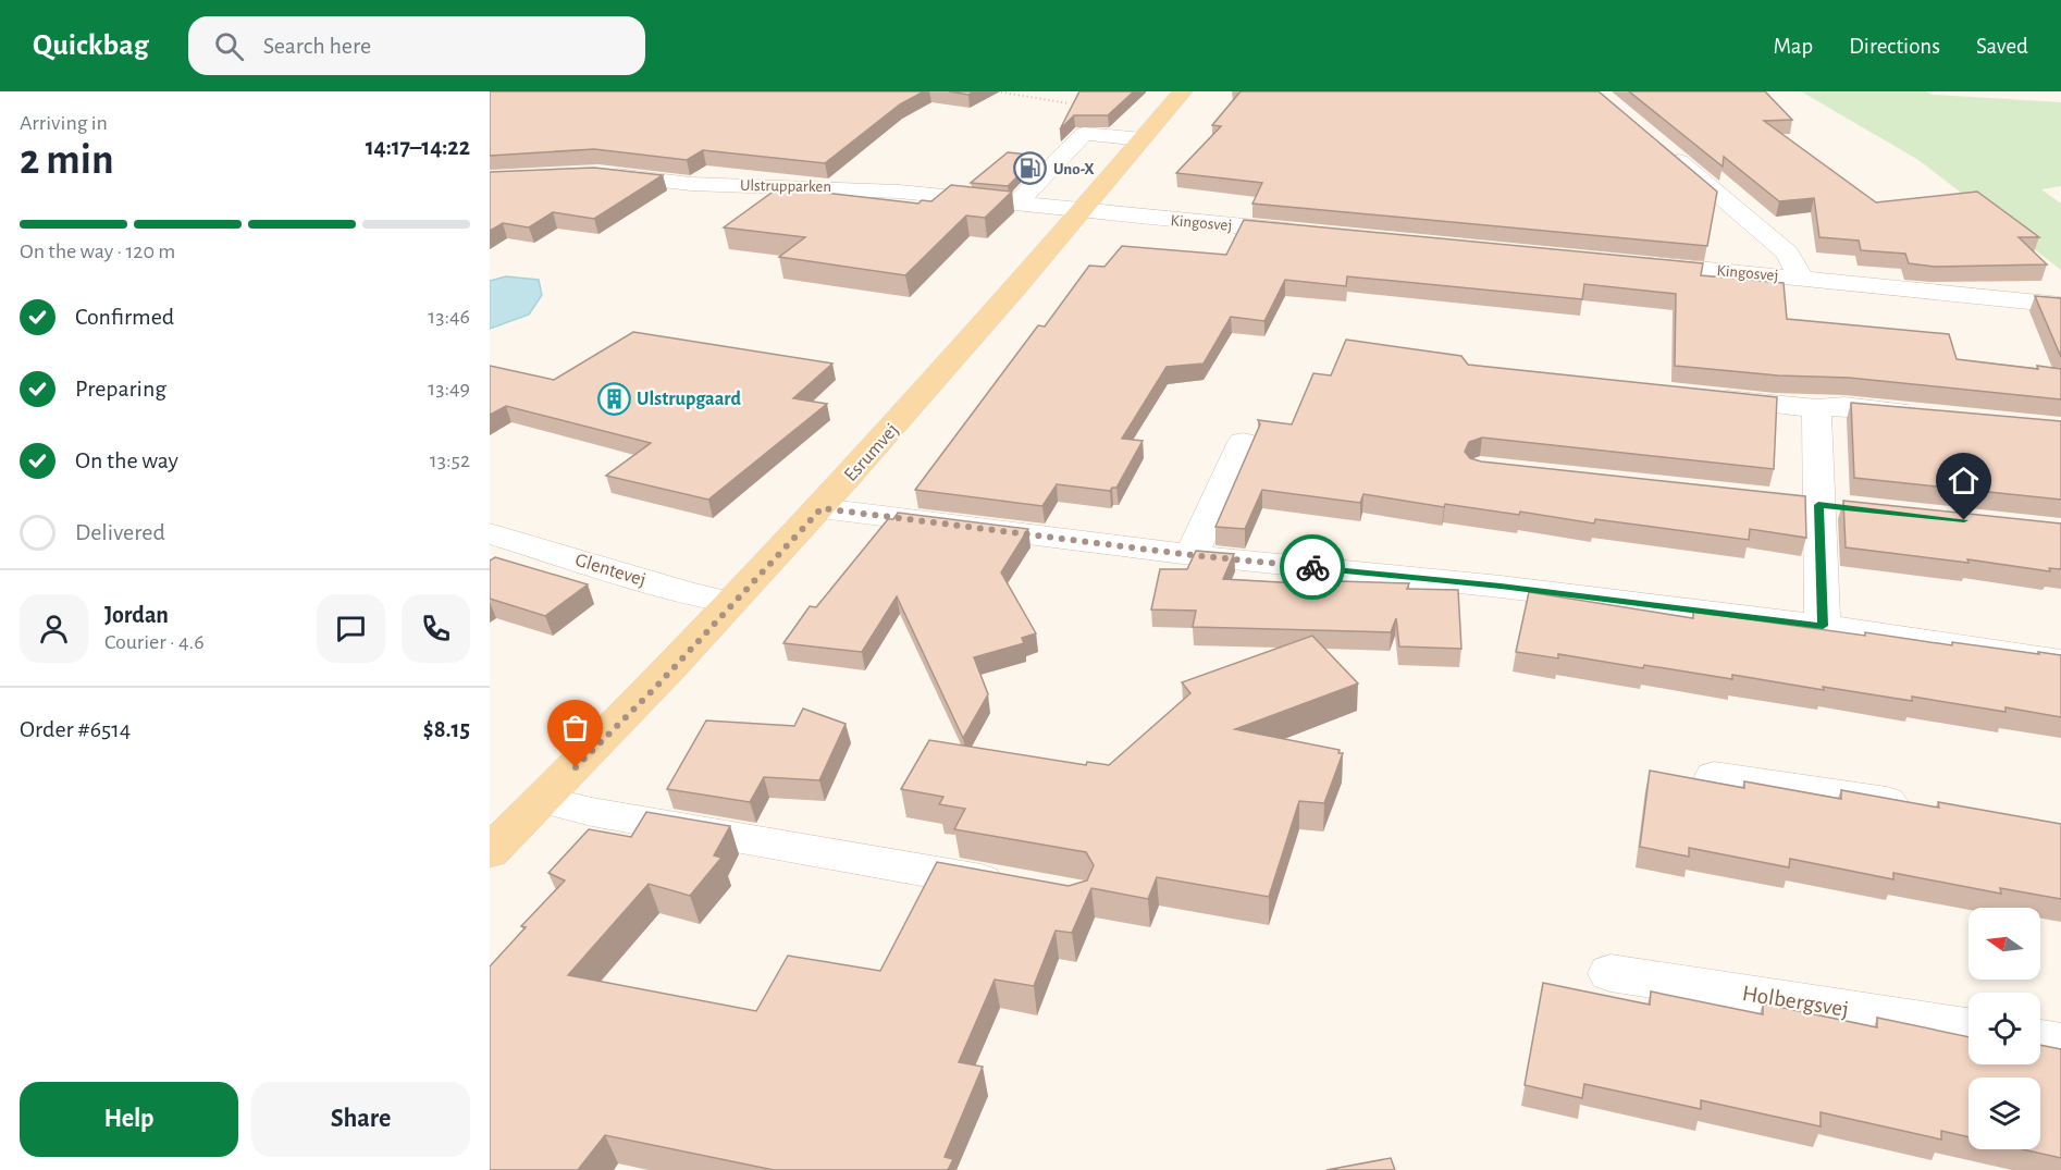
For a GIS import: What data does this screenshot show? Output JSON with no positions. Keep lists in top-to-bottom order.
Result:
{
  "streets": {
    "main road": ["Esrumvej"],
    "street": [
      "Ulstrupparken",
      "Kingosvej",
      "Glentevej",
      "Holbergsvej"
    ]
  },
  "crossings": [
    ["Ulstrupparken", "Kingosvej"],
    ["Ulstrupparken", "Esrumvej"],
    ["Kingosvej", "Esrumvej"],
    ["Esrumvej", "Glentevej"]
  ],
  "places": {
    "fuel station": ["Uno-X"],
    "building": ["Ulstrupgaard"]
  },
  "north": "left",
  "page": {
    "header": "Quickbag",
    "search": "Search here",
    "nav": ["Map", "Directions", "Saved"],
    "heading": ["2 min", "Arriving in", "14:17–14:22"],
    "panel": [
      "Jordan",
      "Courier · 4.6",
      "Order #6514",
      "$8.15"
    ],
    "bar": "On the way · 120 m",
    "list": [
      ["Confirmed", "13:46"],
      ["Preparing", "13:49"],
      ["On the way", "13:52"],
      "Delivered"
    ],
    "buttons": ["Help", "Share"]
  }
}
